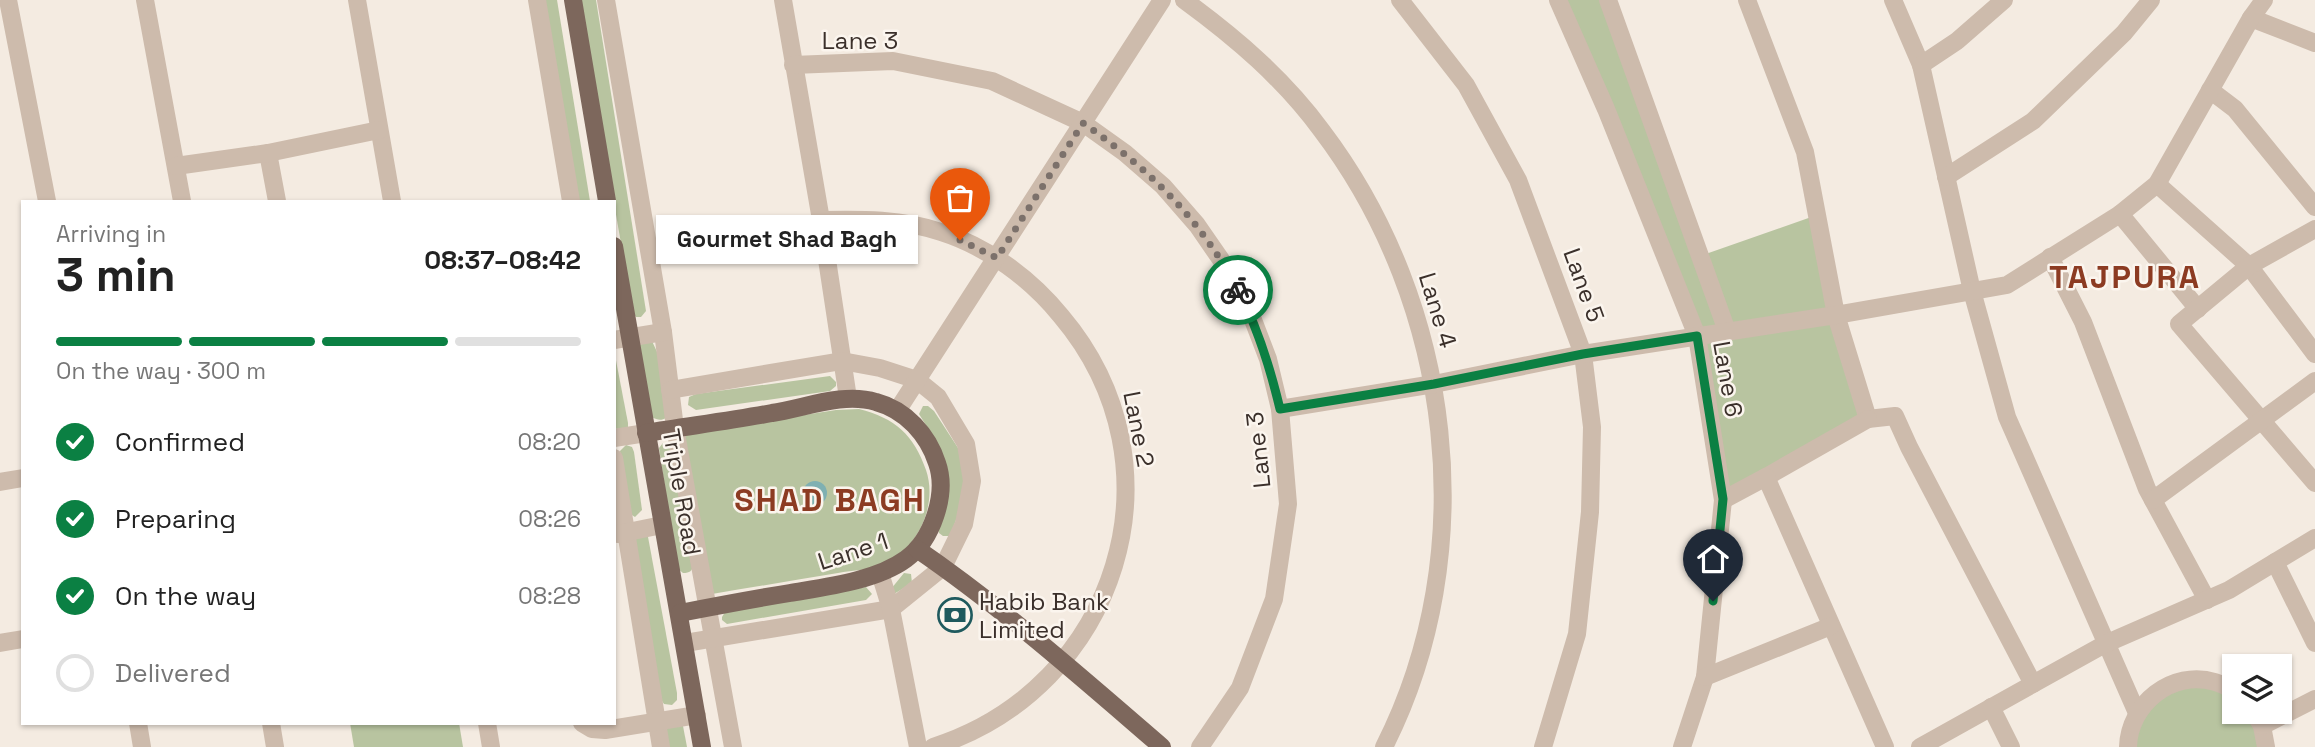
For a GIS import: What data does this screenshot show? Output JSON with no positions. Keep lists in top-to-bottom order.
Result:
{
  "streets": {
    "main road": ["Triple Road", "Lane 1"],
    "street": [
      "Lane 3",
      "Lane 5",
      "Lane 4",
      "Lane 6",
      "Lane 2"
    ]
  },
  "crossings": [
    ["Triple Road", "Lane 1"]
  ],
  "districts": ["TAJPURA", "SHAD BAGH"],
  "places": {
    "other": ["Gourmet Shad Bagh"],
    "bank": ["Habib Bank Limited"]
  },
  "page": {
    "heading": ["3 min", "Arriving in", "08:37–08:42"],
    "bubble": "Gourmet Shad Bagh",
    "bar": "On the way · 300 m",
    "list": [
      ["Confirmed", "08:20"],
      ["Preparing", "08:26"],
      ["On the way", "08:28"],
      "Delivered"
    ]
  }
}
